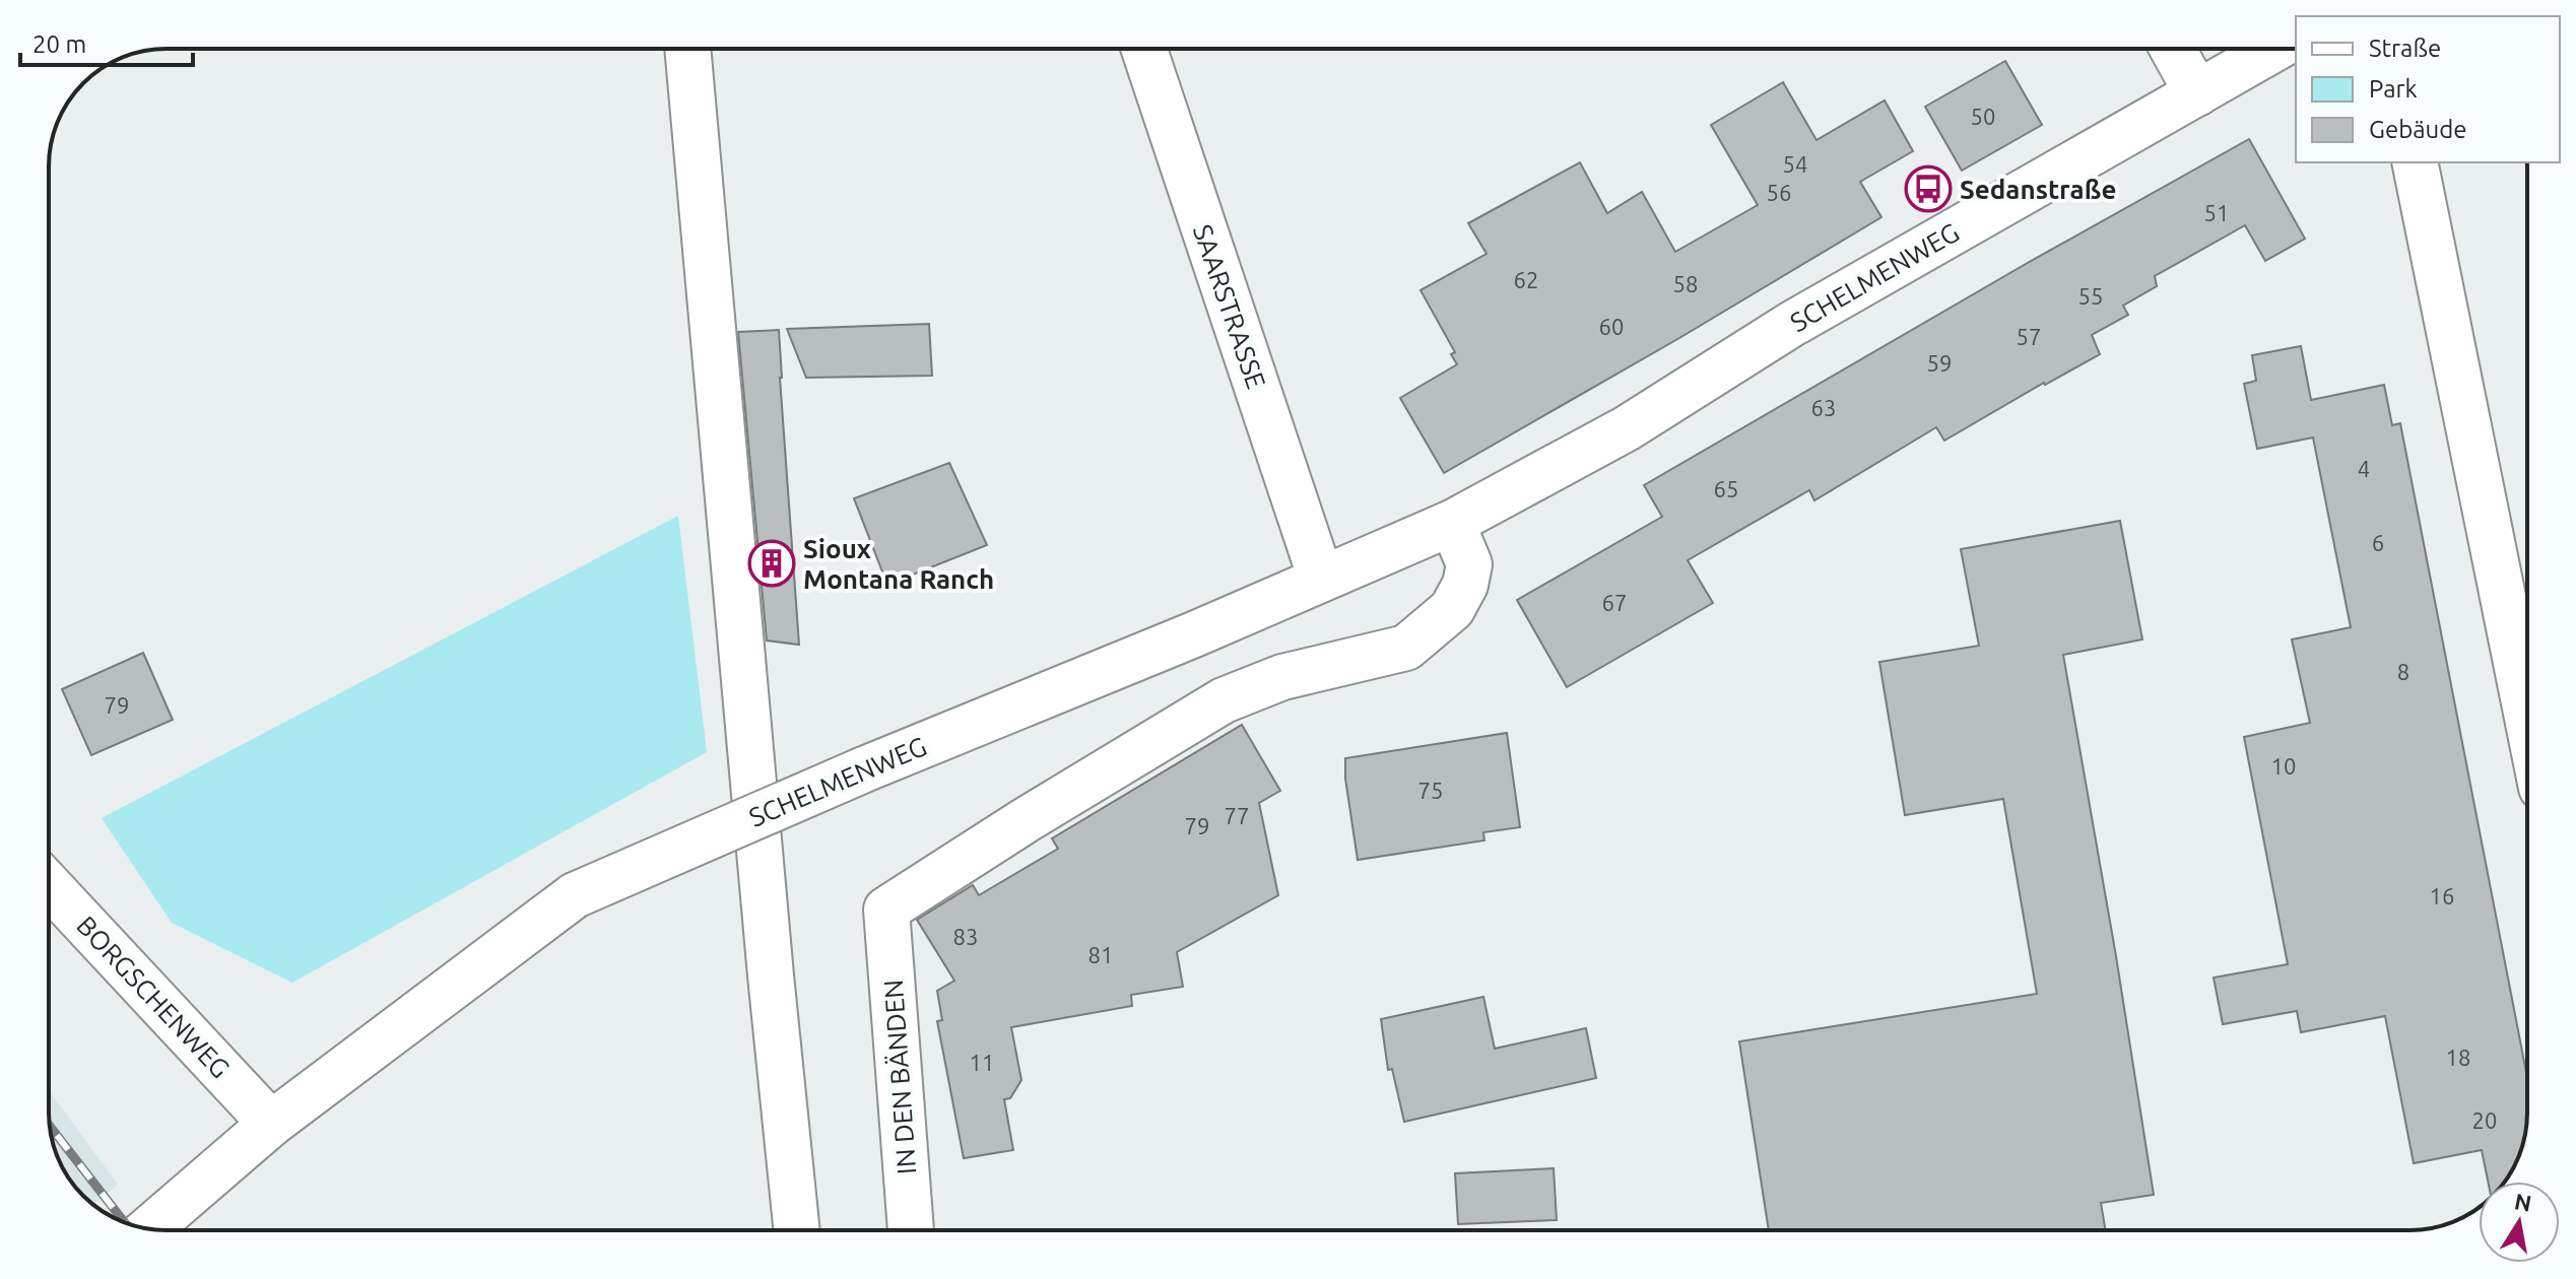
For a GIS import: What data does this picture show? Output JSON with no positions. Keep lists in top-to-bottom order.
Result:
{
  "streets": {
    "street": [
      "SCHELMENWEG",
      "SAARSTRASSE",
      "BORGSCHENWEG",
      "IN DEN BÄNDEN"
    ]
  },
  "crossings": [
    ["SCHELMENWEG", "SAARSTRASSE"],
    ["SCHELMENWEG", "BORGSCHENWEG"],
    ["SCHELMENWEG", "IN DEN BÄNDEN"]
  ],
  "places": {
    "bus stop": ["Sedanstraße"],
    "building": ["Sioux Montana Ranch"]
  },
  "house_numbers": [
    "50",
    "54",
    "56",
    "51",
    "62",
    "58",
    "55",
    "60",
    "57",
    "59",
    "63",
    "4",
    "65",
    "6",
    "67",
    "8",
    "79",
    "10",
    "75",
    "77",
    "79",
    "16",
    "83",
    "81",
    "18",
    "11",
    "20"
  ],
  "legend": ["Straße", "Park", "Gebäude"],
  "scale_bar": "20 m",
  "north": "top"
}
